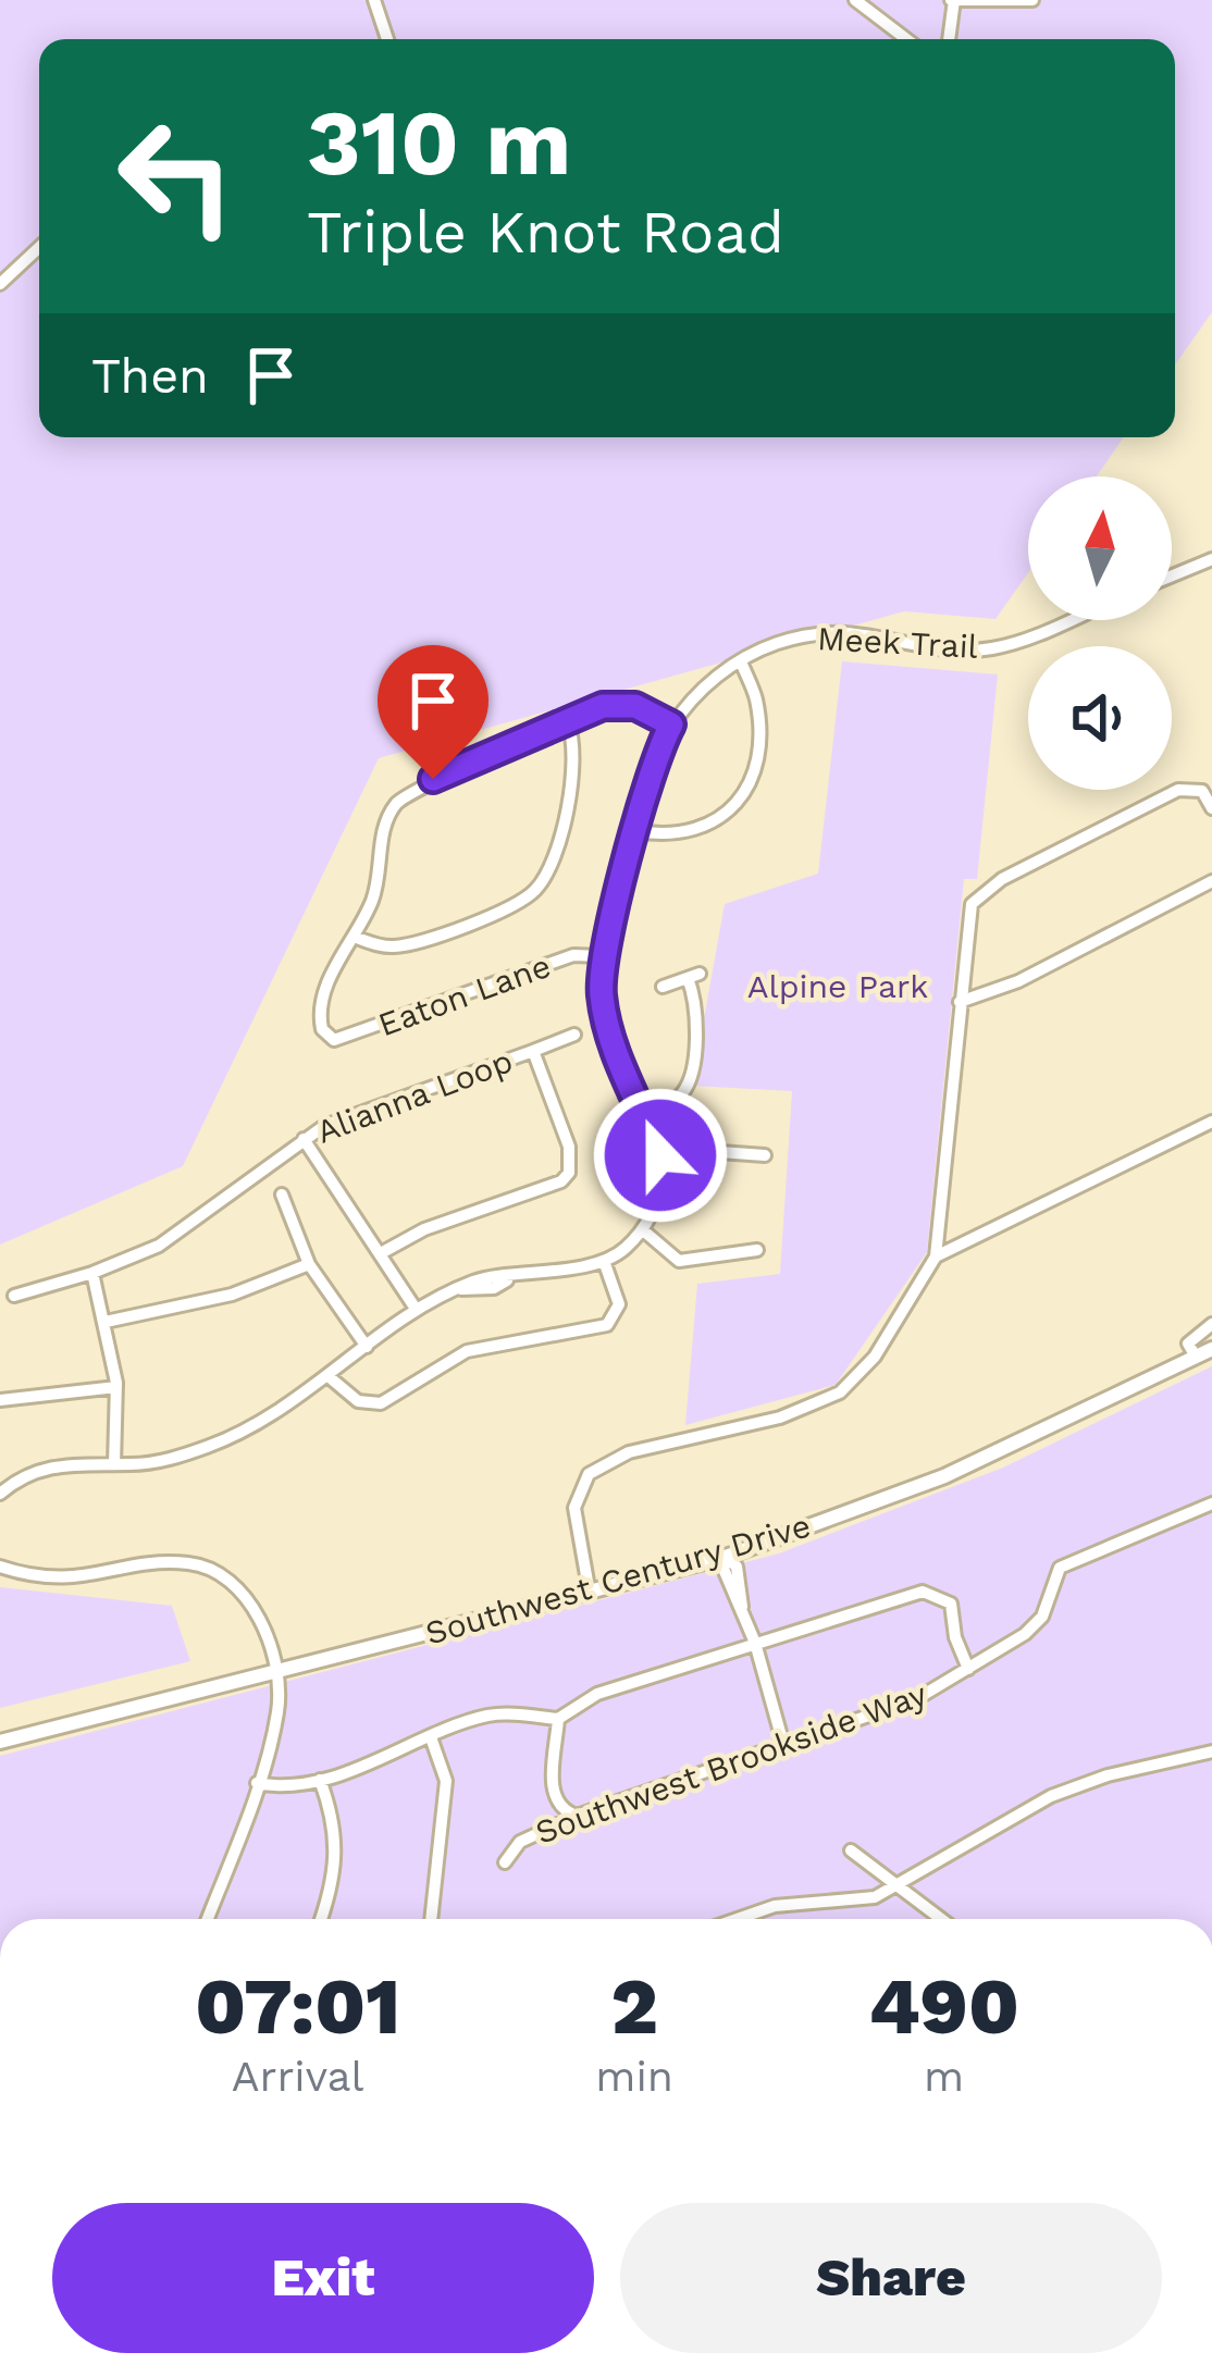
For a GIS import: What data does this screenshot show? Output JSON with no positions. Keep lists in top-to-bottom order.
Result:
{
  "streets": {
    "main road": ["Southwest Century Drive"],
    "street": [
      "Meek Trail",
      "Eaton Lane",
      "Alianna Loop",
      "Southwest Brookside Way"
    ]
  },
  "crossings": [
    ["Meek Trail", "Eaton Lane"]
  ],
  "parks": ["Alpine Park"],
  "north": "top",
  "page": {
    "turn": ["310 m", "Triple Knot Road"],
    "then": "Then",
    "eta": [
      "07:01",
      "Arrival",
      "2",
      "min",
      "490",
      "m"
    ],
    "buttons": ["Exit", "Share"]
  }
}
